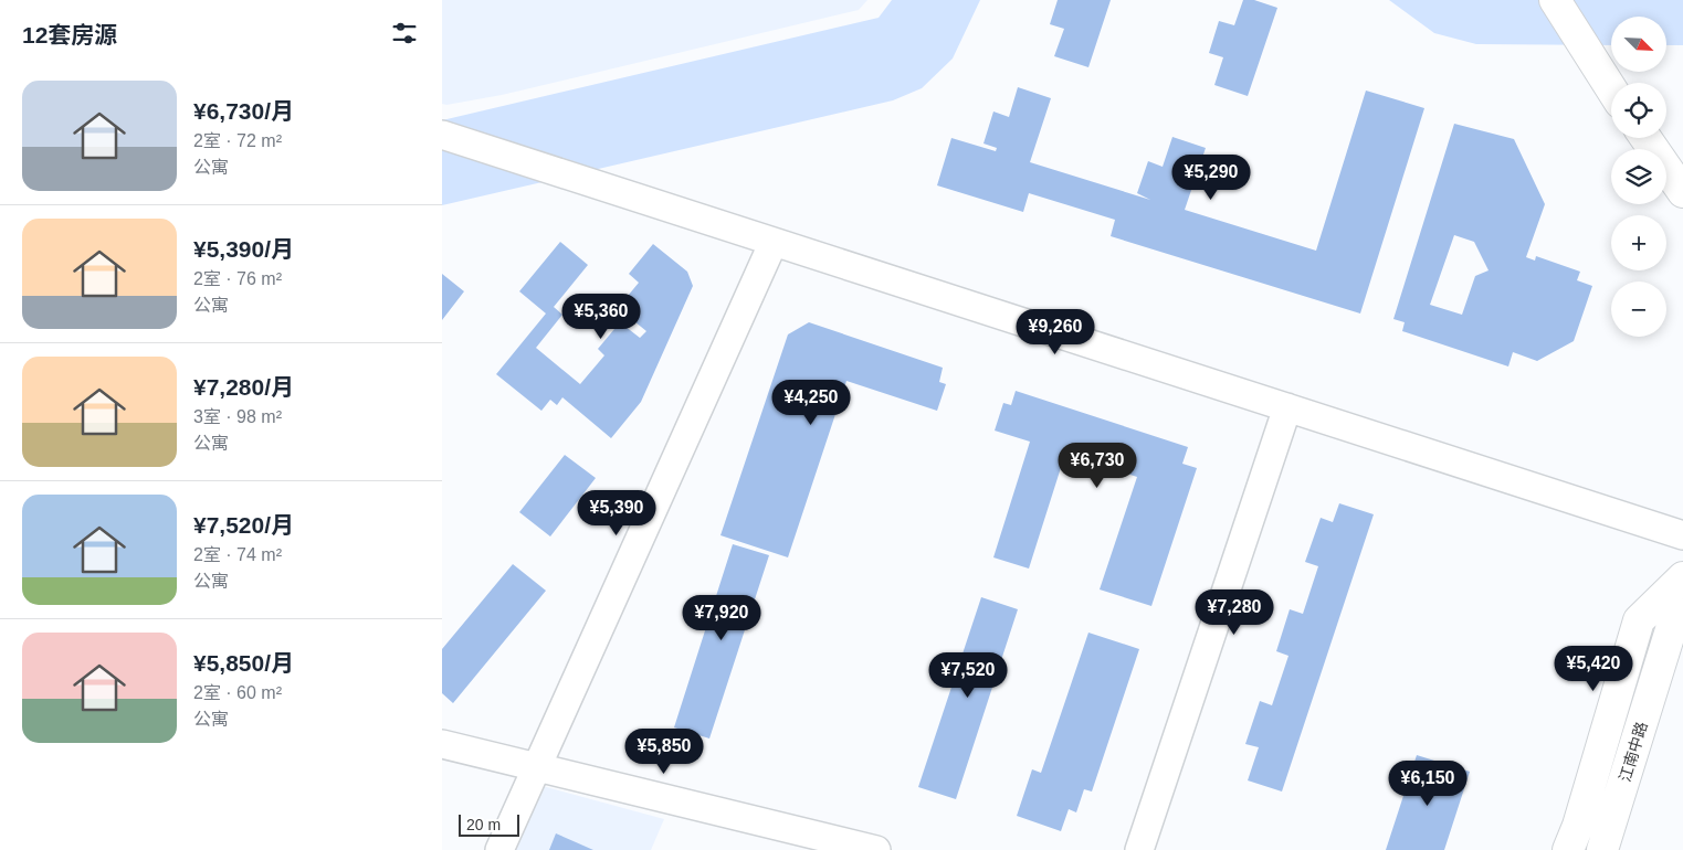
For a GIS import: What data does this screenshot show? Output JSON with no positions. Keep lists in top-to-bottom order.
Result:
{
  "streets": {
    "main road": ["江南中路"]
  },
  "scale_bar": "20 m",
  "north": "bottom right",
  "page": {
    "heading": "12套房源",
    "map_buttons": ["+", "−"],
    "list": [
      {
        "name": "¥6,730/月",
        "note": "2室 · 72 m² · 公寓"
      },
      {
        "name": "¥5,390/月",
        "note": "2室 · 76 m² · 公寓"
      },
      {
        "name": "¥7,280/月",
        "note": "3室 · 98 m² · 公寓"
      },
      {
        "name": "¥7,520/月",
        "note": "2室 · 74 m² · 公寓"
      },
      {
        "name": "¥5,850/月",
        "note": "2室 · 60 m² · 公寓"
      }
    ],
    "price": [
      "¥5,290",
      "¥5,360",
      "¥9,260",
      "¥4,250",
      "¥6,730",
      "¥5,390",
      "¥7,280",
      "¥7,920",
      "¥5,420",
      "¥7,520",
      "¥5,850",
      "¥6,150"
    ],
    "scale": "20 m"
  }
}
